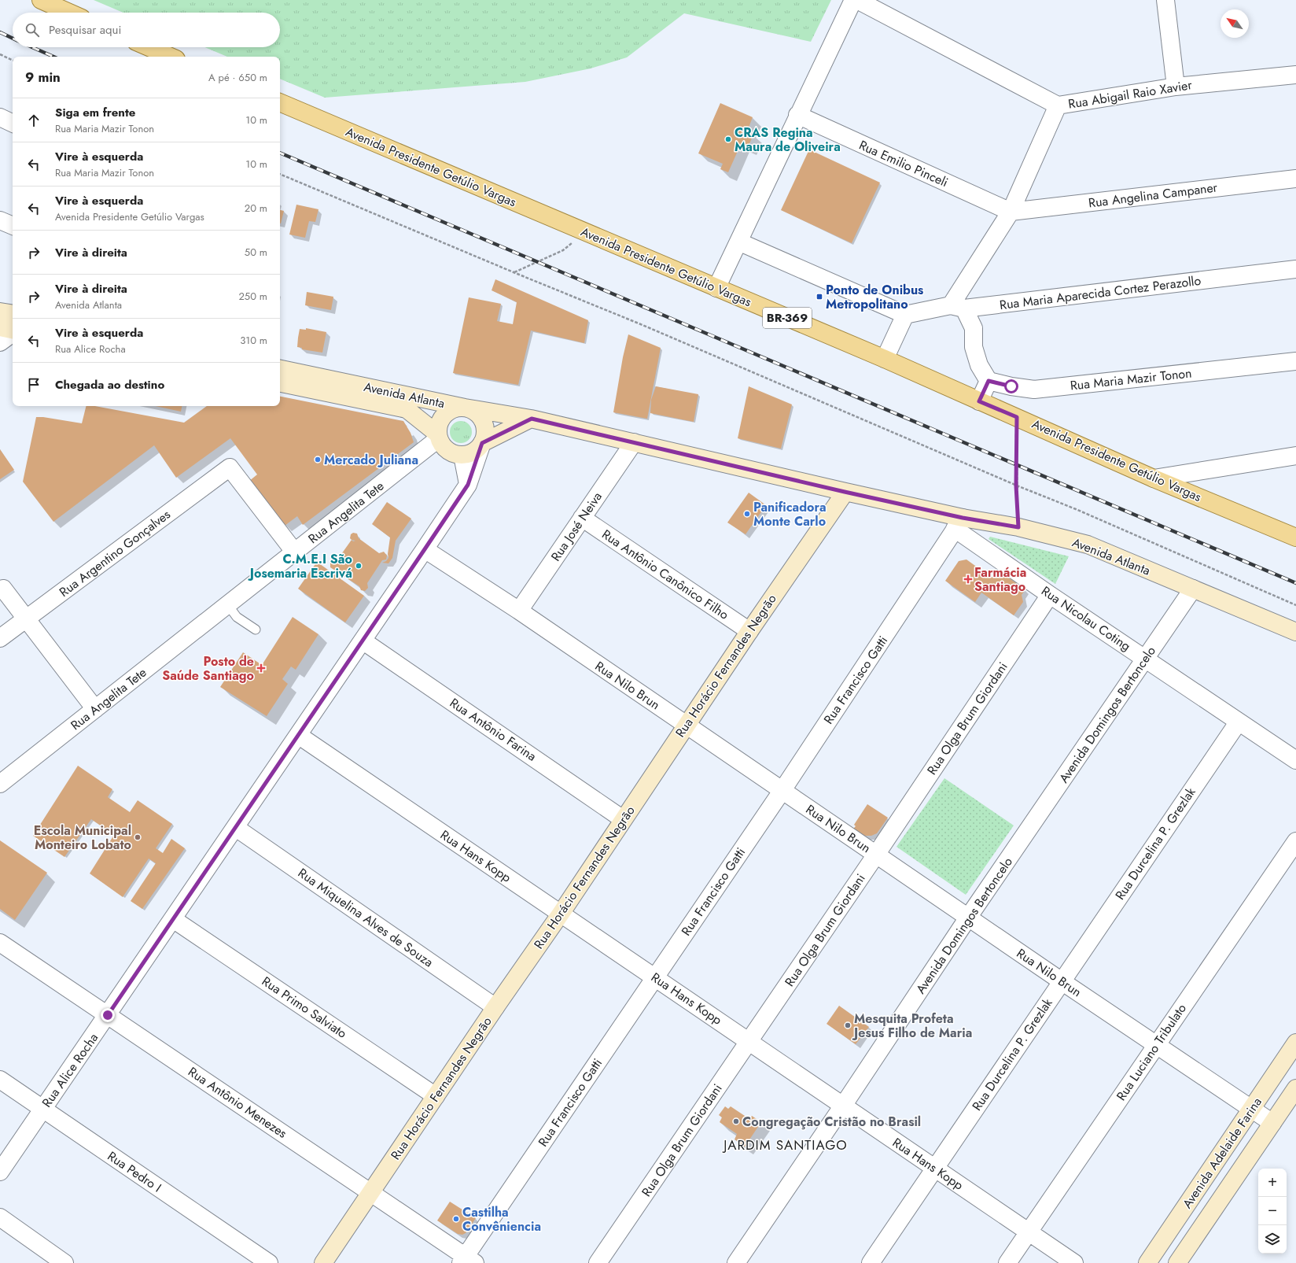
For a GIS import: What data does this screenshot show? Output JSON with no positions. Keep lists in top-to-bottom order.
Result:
{
  "streets": {
    "main road": ["Avenida Presidente Getúlio Vargas", "BR-369"],
    "street": [
      "Rua Abigail Raio Xavier",
      "Rua Emilio Pinceli",
      "Rua Angelina Campaner",
      "Rua Maria Aparecida Cortez Perazollo",
      "Rua Maria Mazir Tonon",
      "Avenida Atlanta",
      "Rua Angelita Tete",
      "Rua José Neiva",
      "Rua Argentino Gonçalves",
      "Rua Antônio Canônico Filho",
      "Rua Nicolau Coting",
      "Rua Horácio Fernandes Negrão",
      "Rua Francisco Gatti",
      "Rua Nilo Brun",
      "Avenida Domingos Bertoncelo",
      "Rua Olga Brum Giordani",
      "Rua Antônio Farina",
      "Rua Durcelina P. Grezlak",
      "Rua Hans Kopp",
      "Rua Miquelina Alves de Souza",
      "Rua Primo Salviato",
      "Rua Luciano Tribulato",
      "Rua Alice Rocha",
      "Rua Antônio Menezes",
      "Avenida Adelaide Farina",
      "Rua Pedro I"
    ]
  },
  "crossings": [
    ["Rua Emilio Pinceli", "Rua Angelina Campaner"],
    ["Avenida Atlanta", "Rua Angelita Tete"],
    ["Avenida Atlanta", "Rua José Neiva"],
    ["Avenida Atlanta", "Rua Nicolau Coting"],
    ["Avenida Atlanta", "Rua Horácio Fernandes Negrão"],
    ["Avenida Atlanta", "Rua Francisco Gatti"],
    ["Avenida Atlanta", "Avenida Domingos Bertoncelo"],
    ["Avenida Atlanta", "Rua Alice Rocha"],
    ["Rua Angelita Tete", "Rua Argentino Gonçalves"],
    ["Rua Angelita Tete", "Rua Alice Rocha"],
    ["Rua José Neiva", "Rua Antônio Canônico Filho"],
    ["Rua José Neiva", "Rua Nilo Brun"],
    ["Rua Antônio Canônico Filho", "Rua Horácio Fernandes Negrão"],
    ["Rua Nicolau Coting", "Rua Francisco Gatti"],
    ["Rua Nicolau Coting", "Avenida Domingos Bertoncelo"],
    ["Rua Nicolau Coting", "Rua Olga Brum Giordani"],
    ["Rua Nicolau Coting", "Rua Durcelina P. Grezlak"],
    ["Rua Horácio Fernandes Negrão", "Rua Nilo Brun"],
    ["Rua Horácio Fernandes Negrão", "Rua Antônio Farina"],
    ["Rua Horácio Fernandes Negrão", "Rua Hans Kopp"],
    ["Rua Horácio Fernandes Negrão", "Rua Miquelina Alves de Souza"],
    ["Rua Horácio Fernandes Negrão", "Rua Primo Salviato"],
    ["Rua Horácio Fernandes Negrão", "Rua Antônio Menezes"],
    ["Rua Francisco Gatti", "Rua Nilo Brun"],
    ["Rua Francisco Gatti", "Rua Hans Kopp"],
    ["Rua Francisco Gatti", "Rua Antônio Menezes"],
    ["Rua Nilo Brun", "Avenida Domingos Bertoncelo"],
    ["Rua Nilo Brun", "Rua Olga Brum Giordani"],
    ["Rua Nilo Brun", "Rua Durcelina P. Grezlak"],
    ["Rua Nilo Brun", "Rua Luciano Tribulato"],
    ["Rua Nilo Brun", "Rua Alice Rocha"],
    ["Rua Nilo Brun", "Avenida Adelaide Farina"],
    ["Avenida Domingos Bertoncelo", "Rua Hans Kopp"],
    ["Rua Olga Brum Giordani", "Rua Hans Kopp"],
    ["Rua Antônio Farina", "Rua Alice Rocha"],
    ["Rua Durcelina P. Grezlak", "Rua Hans Kopp"],
    ["Rua Hans Kopp", "Rua Luciano Tribulato"],
    ["Rua Hans Kopp", "Rua Alice Rocha"],
    ["Rua Miquelina Alves de Souza", "Rua Alice Rocha"],
    ["Rua Primo Salviato", "Rua Alice Rocha"],
    ["Rua Alice Rocha", "Rua Antônio Menezes"],
    ["Rua Alice Rocha", "Rua Pedro I"]
  ],
  "districts": ["JARDIM SANTIAGO"],
  "places": {
    "other": [
      "CRAS Regina Maura de Oliveira",
      "Mercado Juliana",
      "Panificadora Monte Carlo",
      "C.M.E.I São Josemaria Escrivá",
      "Escola Municipal Monteiro Lobato",
      "Mesquita Profeta Jesus Filho de Maria",
      "Congregação Cristão no Brasil",
      "Castilha Convêniencia"
    ],
    "transit": ["Ponto de Onibus Metropolitano"],
    "health": ["Farmácia Santiago", "Posto de Saúde Santiago"]
  },
  "north": "top left",
  "page": {
    "search": "Pesquisar aqui",
    "heading": ["9 min", "A pé · 650 m"],
    "list": [
      ["Siga em frente", "Rua Maria Mazir Tonon", "10 m"],
      ["Vire à esquerda", "Rua Maria Mazir Tonon", "10 m"],
      ["Vire à esquerda", "Avenida Presidente Getúlio Vargas", "20 m"],
      ["Vire à direita", "50 m"],
      ["Vire à direita", "Avenida Atlanta", "250 m"],
      ["Vire à esquerda", "Rua Alice Rocha", "310 m"],
      "Chegada ao destino"
    ],
    "map_buttons": ["+", "−"]
  }
}
